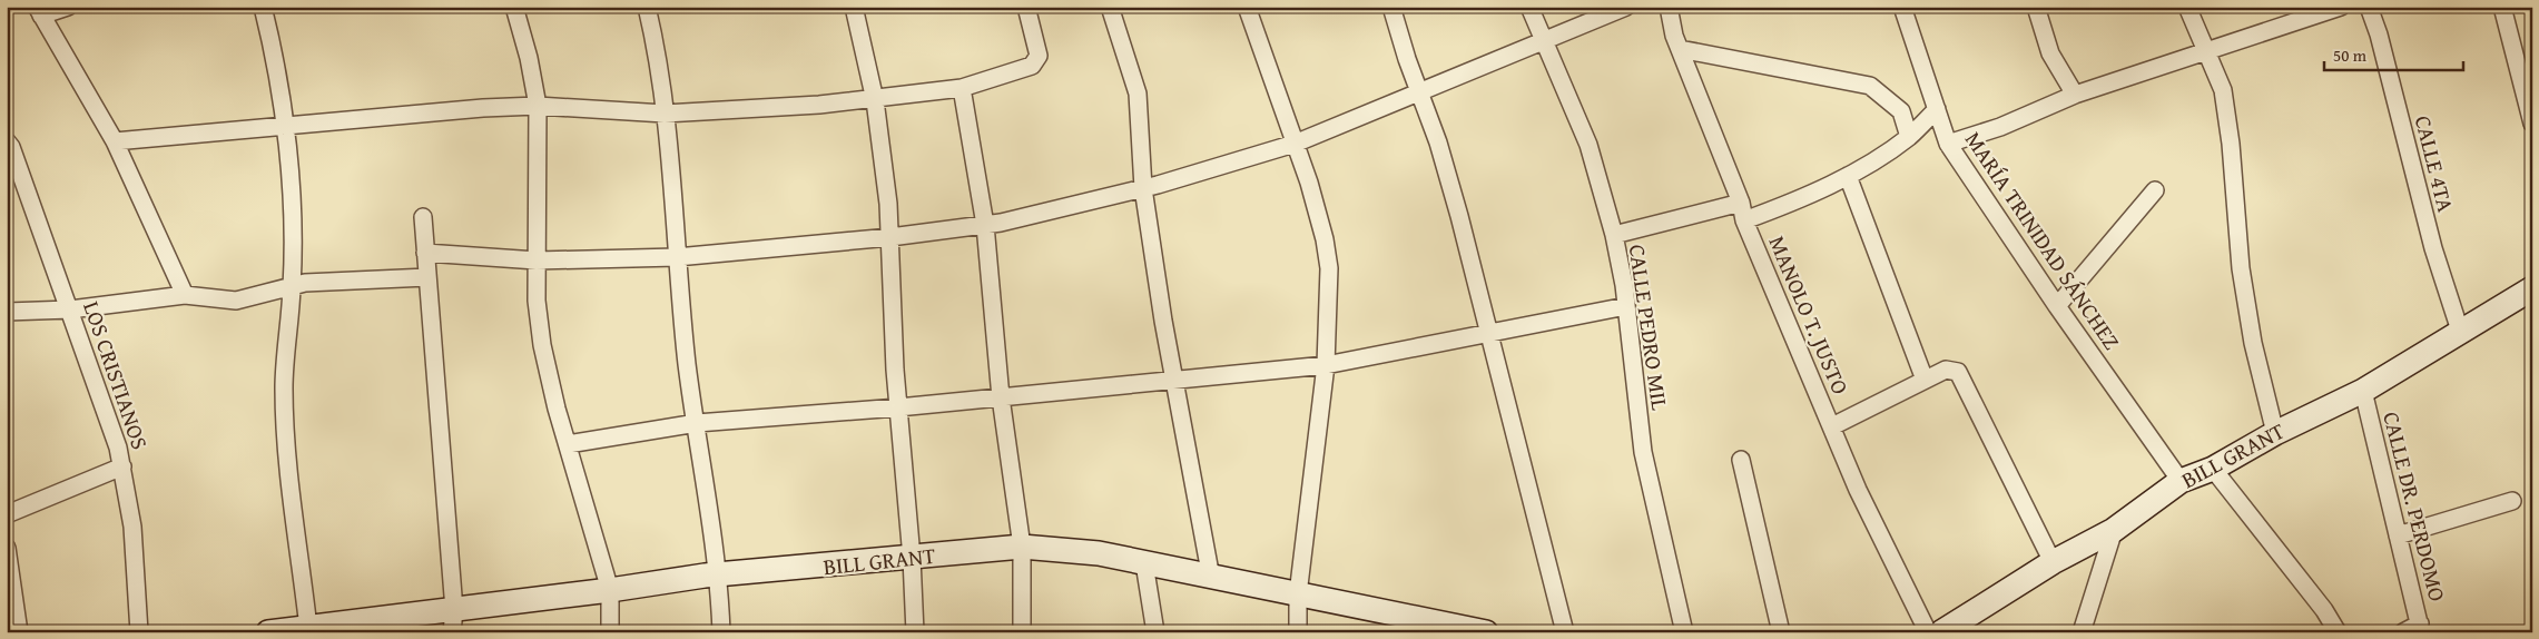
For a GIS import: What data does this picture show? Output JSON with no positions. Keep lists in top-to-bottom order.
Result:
{
  "streets": {
    "street": [
      "CALLE 4TA",
      "MARÍA TRINIDAD SÁNCHEZ",
      "MANOLO T. JUSTO",
      "CALLE PEDRO MIL",
      "LOS CRISTIANOS",
      "BILL GRANT",
      "CALLE DR. PERDOMO"
    ]
  },
  "crossings": [
    ["CALLE 4TA", "BILL GRANT"],
    ["MARÍA TRINIDAD SÁNCHEZ", "BILL GRANT"],
    ["BILL GRANT", "CALLE DR. PERDOMO"]
  ],
  "scale_bar": "50 m"
}
